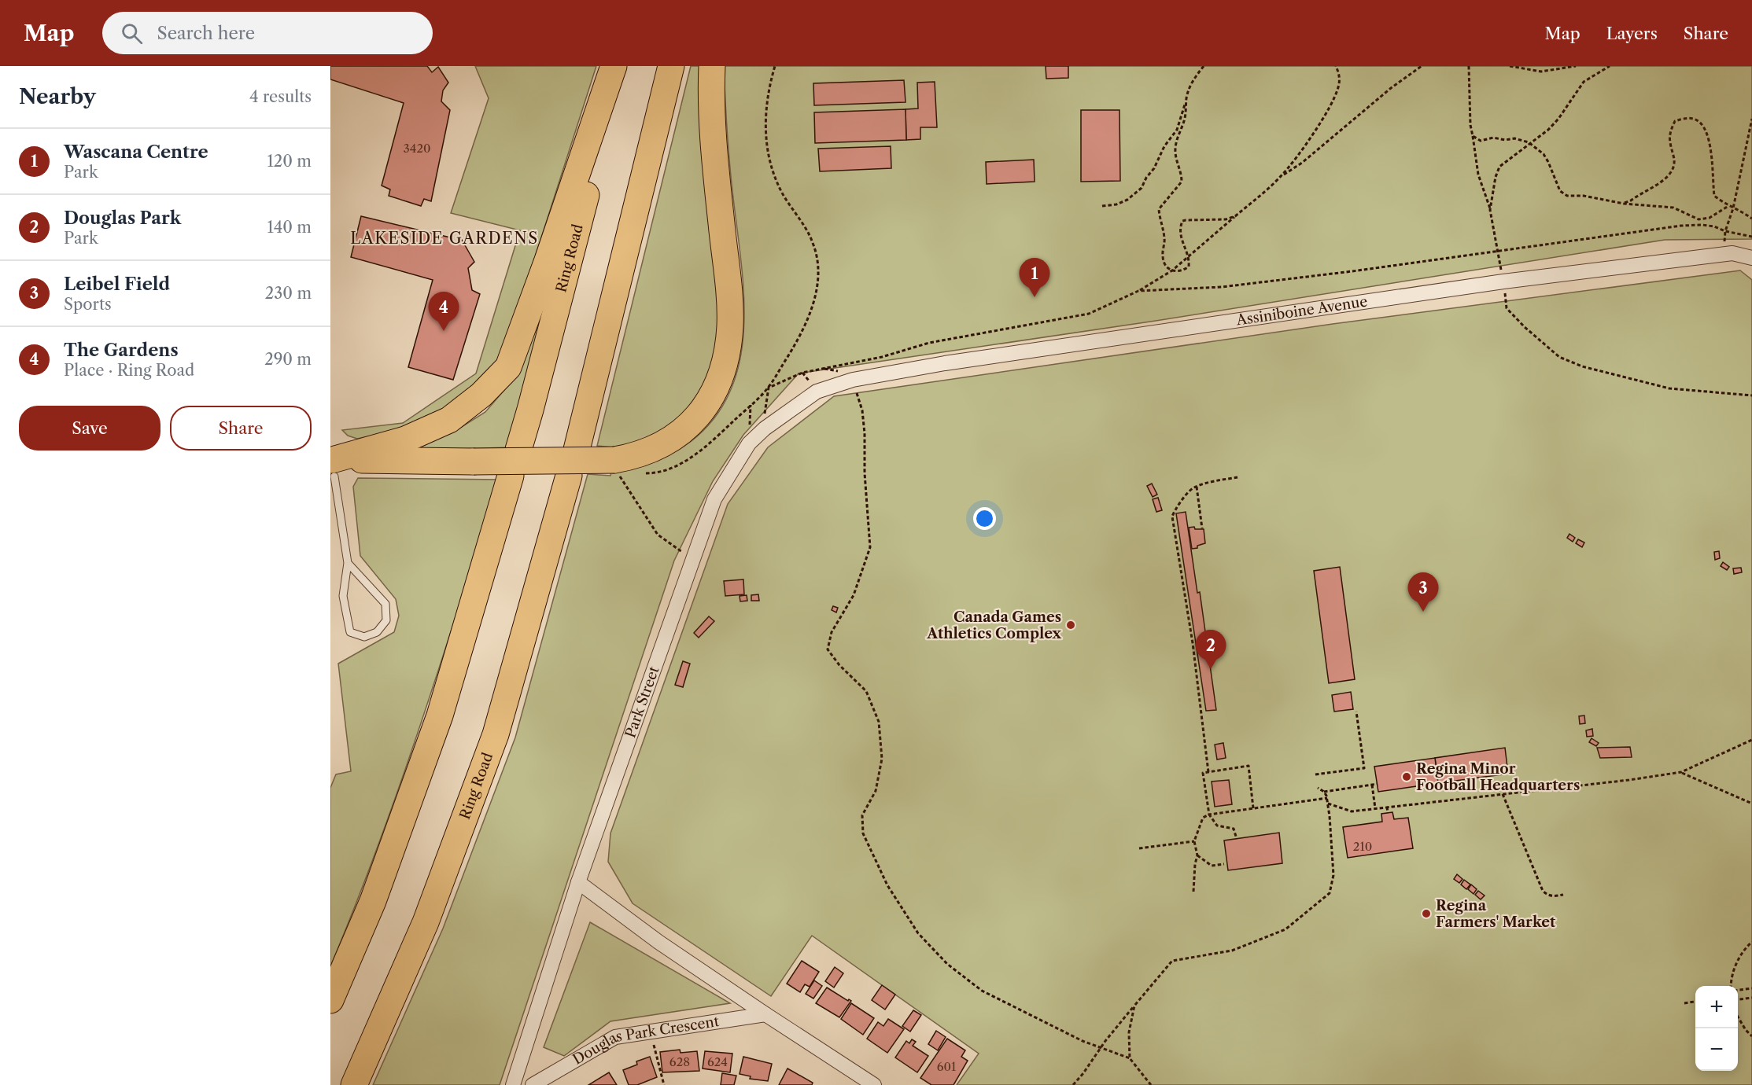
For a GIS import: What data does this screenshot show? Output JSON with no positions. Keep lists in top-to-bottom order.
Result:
{
  "streets": {
    "highway": ["Ring Road"],
    "street": ["Assiniboine Avenue", "Park Street", "Douglas Park Crescent"]
  },
  "crossings": [
    ["Assiniboine Avenue", "Park Street"]
  ],
  "districts": ["LAKESIDE GARDENS"],
  "places": ["Canada Games Athletics Complex", "Regina Minor Football Headquarters", "Regina Farmers' Market"],
  "house_numbers": [
    "3420",
    "210",
    "628",
    "624",
    "601"
  ],
  "page": {
    "header": "Map",
    "search": "Search here",
    "nav": ["Map", "Layers", "Share"],
    "heading": ["Nearby", "4 results"],
    "list": [
      {
        "mark": "1",
        "name": "Wascana Centre",
        "note": "Park",
        "value": "120 m"
      },
      {
        "mark": "2",
        "name": "Douglas Park",
        "note": "Park",
        "value": "140 m"
      },
      {
        "mark": "3",
        "name": "Leibel Field",
        "note": "Sports",
        "value": "230 m"
      },
      {
        "mark": "4",
        "name": "The Gardens",
        "note": "Place · Ring Road",
        "value": "290 m"
      }
    ],
    "pins": [
      "1",
      "4",
      "3",
      "2"
    ],
    "buttons": ["Save", "Share"],
    "map_buttons": ["+", "−"]
  }
}
